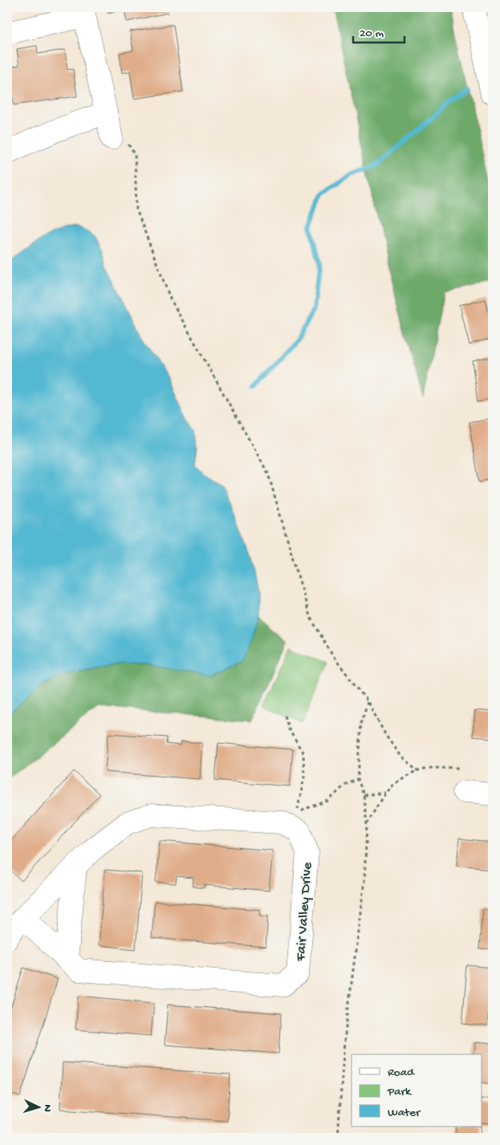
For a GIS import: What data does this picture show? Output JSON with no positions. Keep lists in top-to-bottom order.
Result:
{
  "streets": {
    "street": ["Fair Valley Drive"]
  },
  "legend": ["Road", "Park", "Water"],
  "scale_bar": "20 m",
  "north": "right"
}
